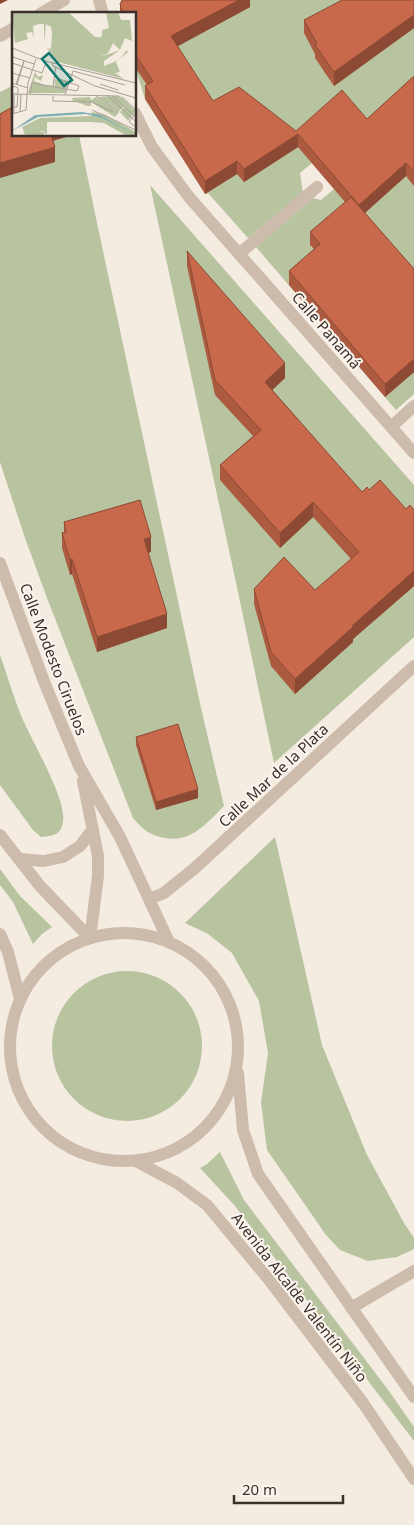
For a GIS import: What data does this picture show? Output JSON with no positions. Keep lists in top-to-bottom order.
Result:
{
  "streets": {
    "street": [
      "Calle Panamá",
      "Calle Modesto Ciruelos",
      "Calle Mar de la Plata",
      "Avenida Alcalde Valentín Niño"
    ]
  },
  "crossings": [
    ["Calle Modesto Ciruelos", "Calle Mar de la Plata"]
  ],
  "scale_bar": "20 m"
}
